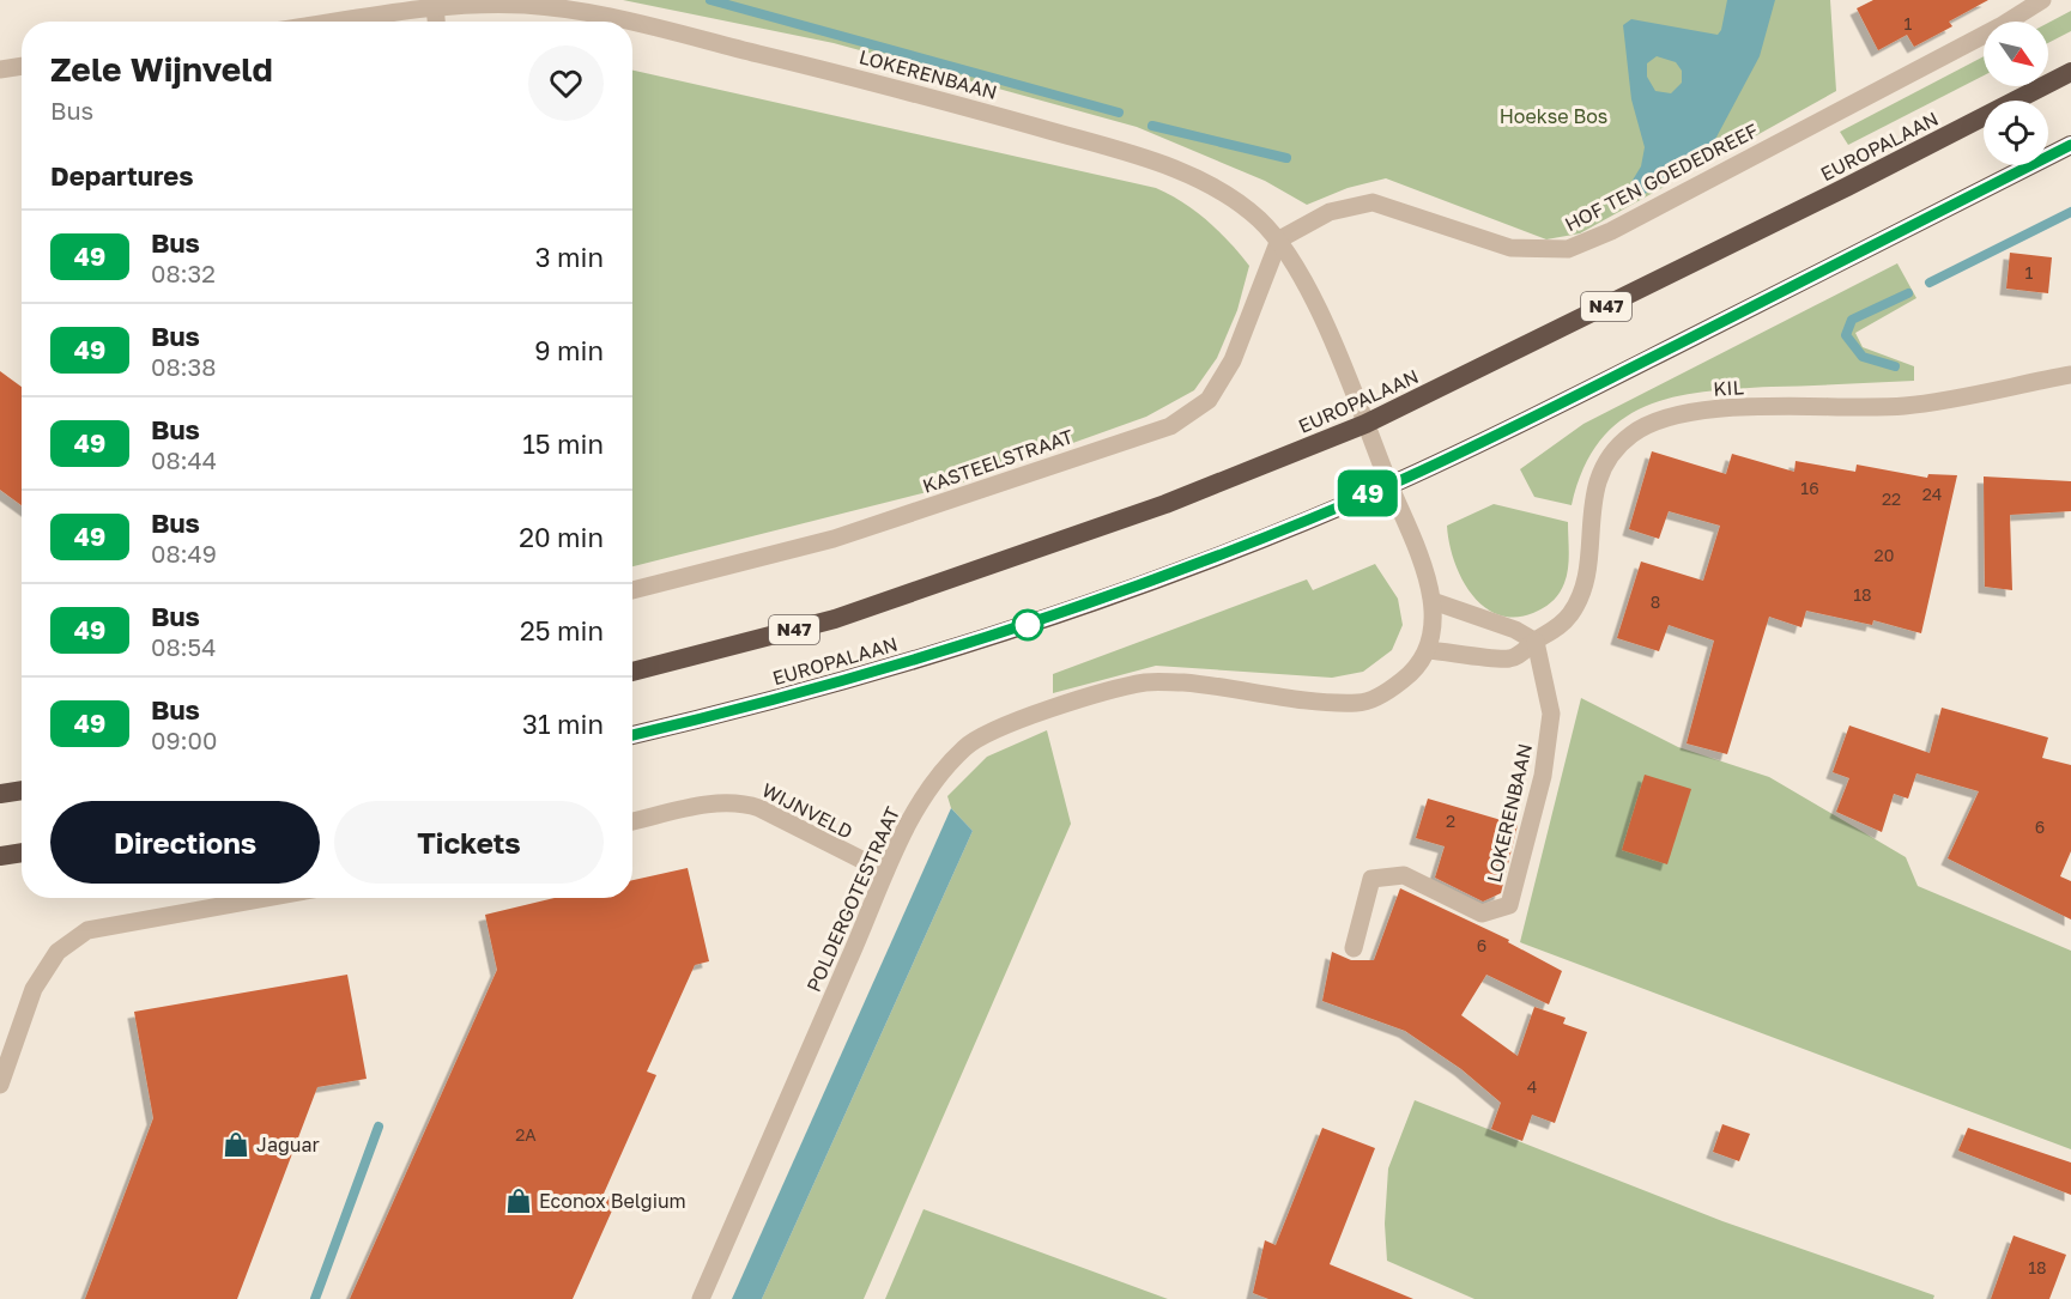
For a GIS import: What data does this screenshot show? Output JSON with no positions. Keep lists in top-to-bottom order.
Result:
{
  "streets": {
    "highway": ["EUROPALAAN", "N47"],
    "street": [
      "LOKERENBAAN",
      "HOF TEN GOEDEDREEF",
      "KIL",
      "KASTEELSTRAAT",
      "WIJNVELD",
      "POLDERGOTESTRAAT"
    ]
  },
  "crossings": [
    ["LOKERENBAAN", "EUROPALAAN"],
    ["LOKERENBAAN", "HOF TEN GOEDEDREEF"],
    ["LOKERENBAAN", "KIL"],
    ["LOKERENBAAN", "KASTEELSTRAAT"],
    ["HOF TEN GOEDEDREEF", "KASTEELSTRAAT"],
    ["KIL", "POLDERGOTESTRAAT"],
    ["WIJNVELD", "POLDERGOTESTRAAT"]
  ],
  "parks": ["Hoekse Bos"],
  "places": {
    "shop": ["Jaguar", "Econox Belgium"]
  },
  "lines": ["bus line 49"],
  "house_numbers": [
    "1",
    "1",
    "16",
    "24",
    "22",
    "20",
    "18",
    "8",
    "2",
    "6",
    "6",
    "4",
    "2A",
    "18"
  ],
  "north": "bottom right",
  "page": {
    "on_map": "49",
    "heading": [
      ["Zele Wijnveld", "Bus"],
      "Departures"
    ],
    "list": [
      {
        "mark": "49",
        "name": "Bus",
        "note": "08:32",
        "value": "3 min"
      },
      {
        "mark": "49",
        "name": "Bus",
        "note": "08:38",
        "value": "9 min"
      },
      {
        "mark": "49",
        "name": "Bus",
        "note": "08:44",
        "value": "15 min"
      },
      {
        "mark": "49",
        "name": "Bus",
        "note": "08:49",
        "value": "20 min"
      },
      {
        "mark": "49",
        "name": "Bus",
        "note": "08:54",
        "value": "25 min"
      },
      {
        "mark": "49",
        "name": "Bus",
        "note": "09:00",
        "value": "31 min"
      }
    ],
    "buttons": ["Directions", "Tickets"]
  }
}
